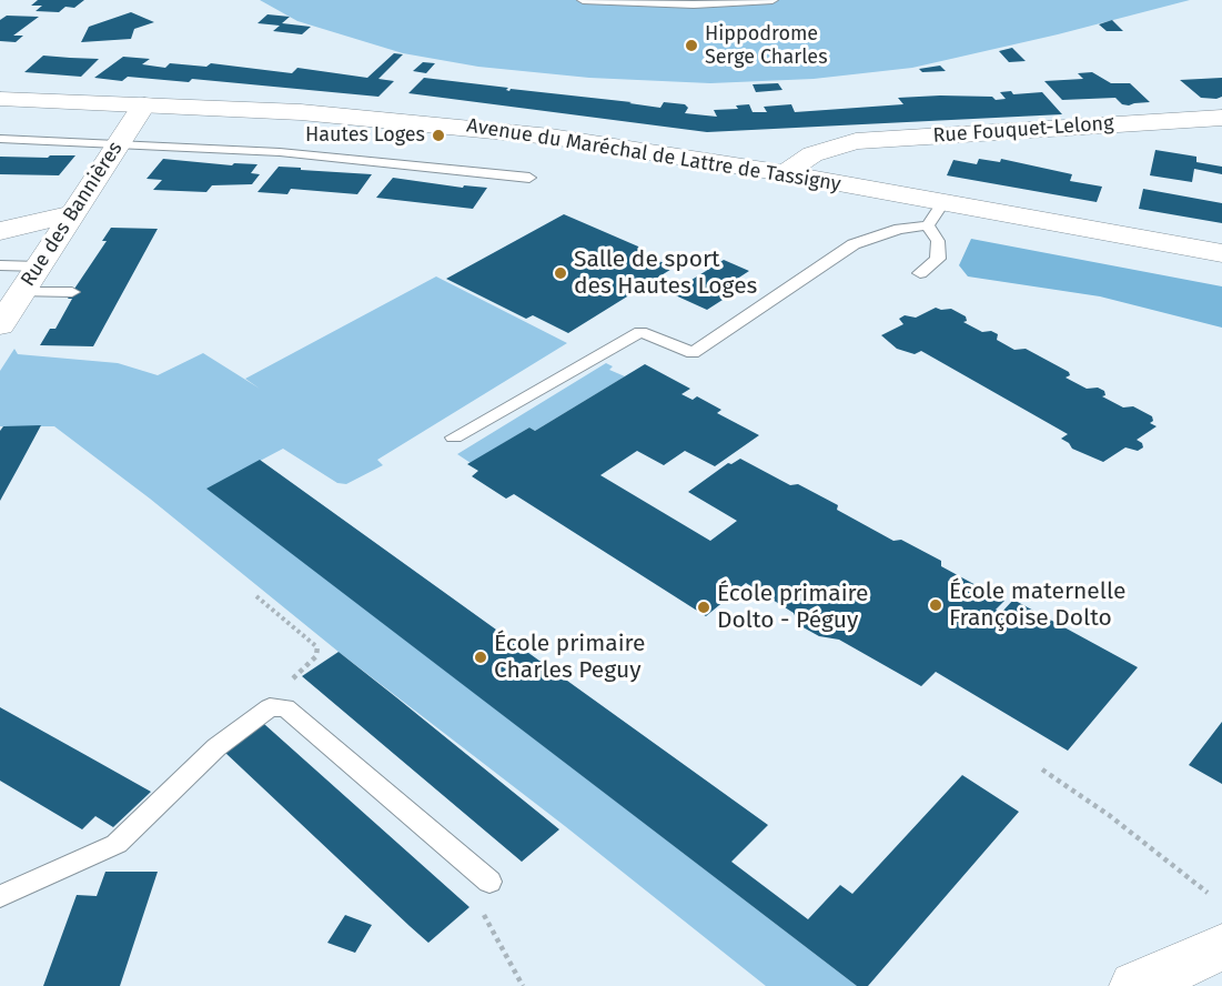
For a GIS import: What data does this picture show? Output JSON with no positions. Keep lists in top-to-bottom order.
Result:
{
  "streets": {
    "street": ["Rue Fouquet-Lelong", "Avenue du Maréchal de Lattre de Tassigny", "Rue des Bannières"]
  },
  "crossings": [
    ["Rue Fouquet-Lelong", "Avenue du Maréchal de Lattre de Tassigny"],
    ["Avenue du Maréchal de Lattre de Tassigny", "Rue des Bannières"]
  ],
  "places": [
    "Hippodrome Serge Charles",
    "Hautes Loges",
    "Salle de sport des Hautes Loges",
    "École maternelle Françoise Dolto",
    "École primaire Dolto - Péguy",
    "École primaire Charles Peguy"
  ]
}
